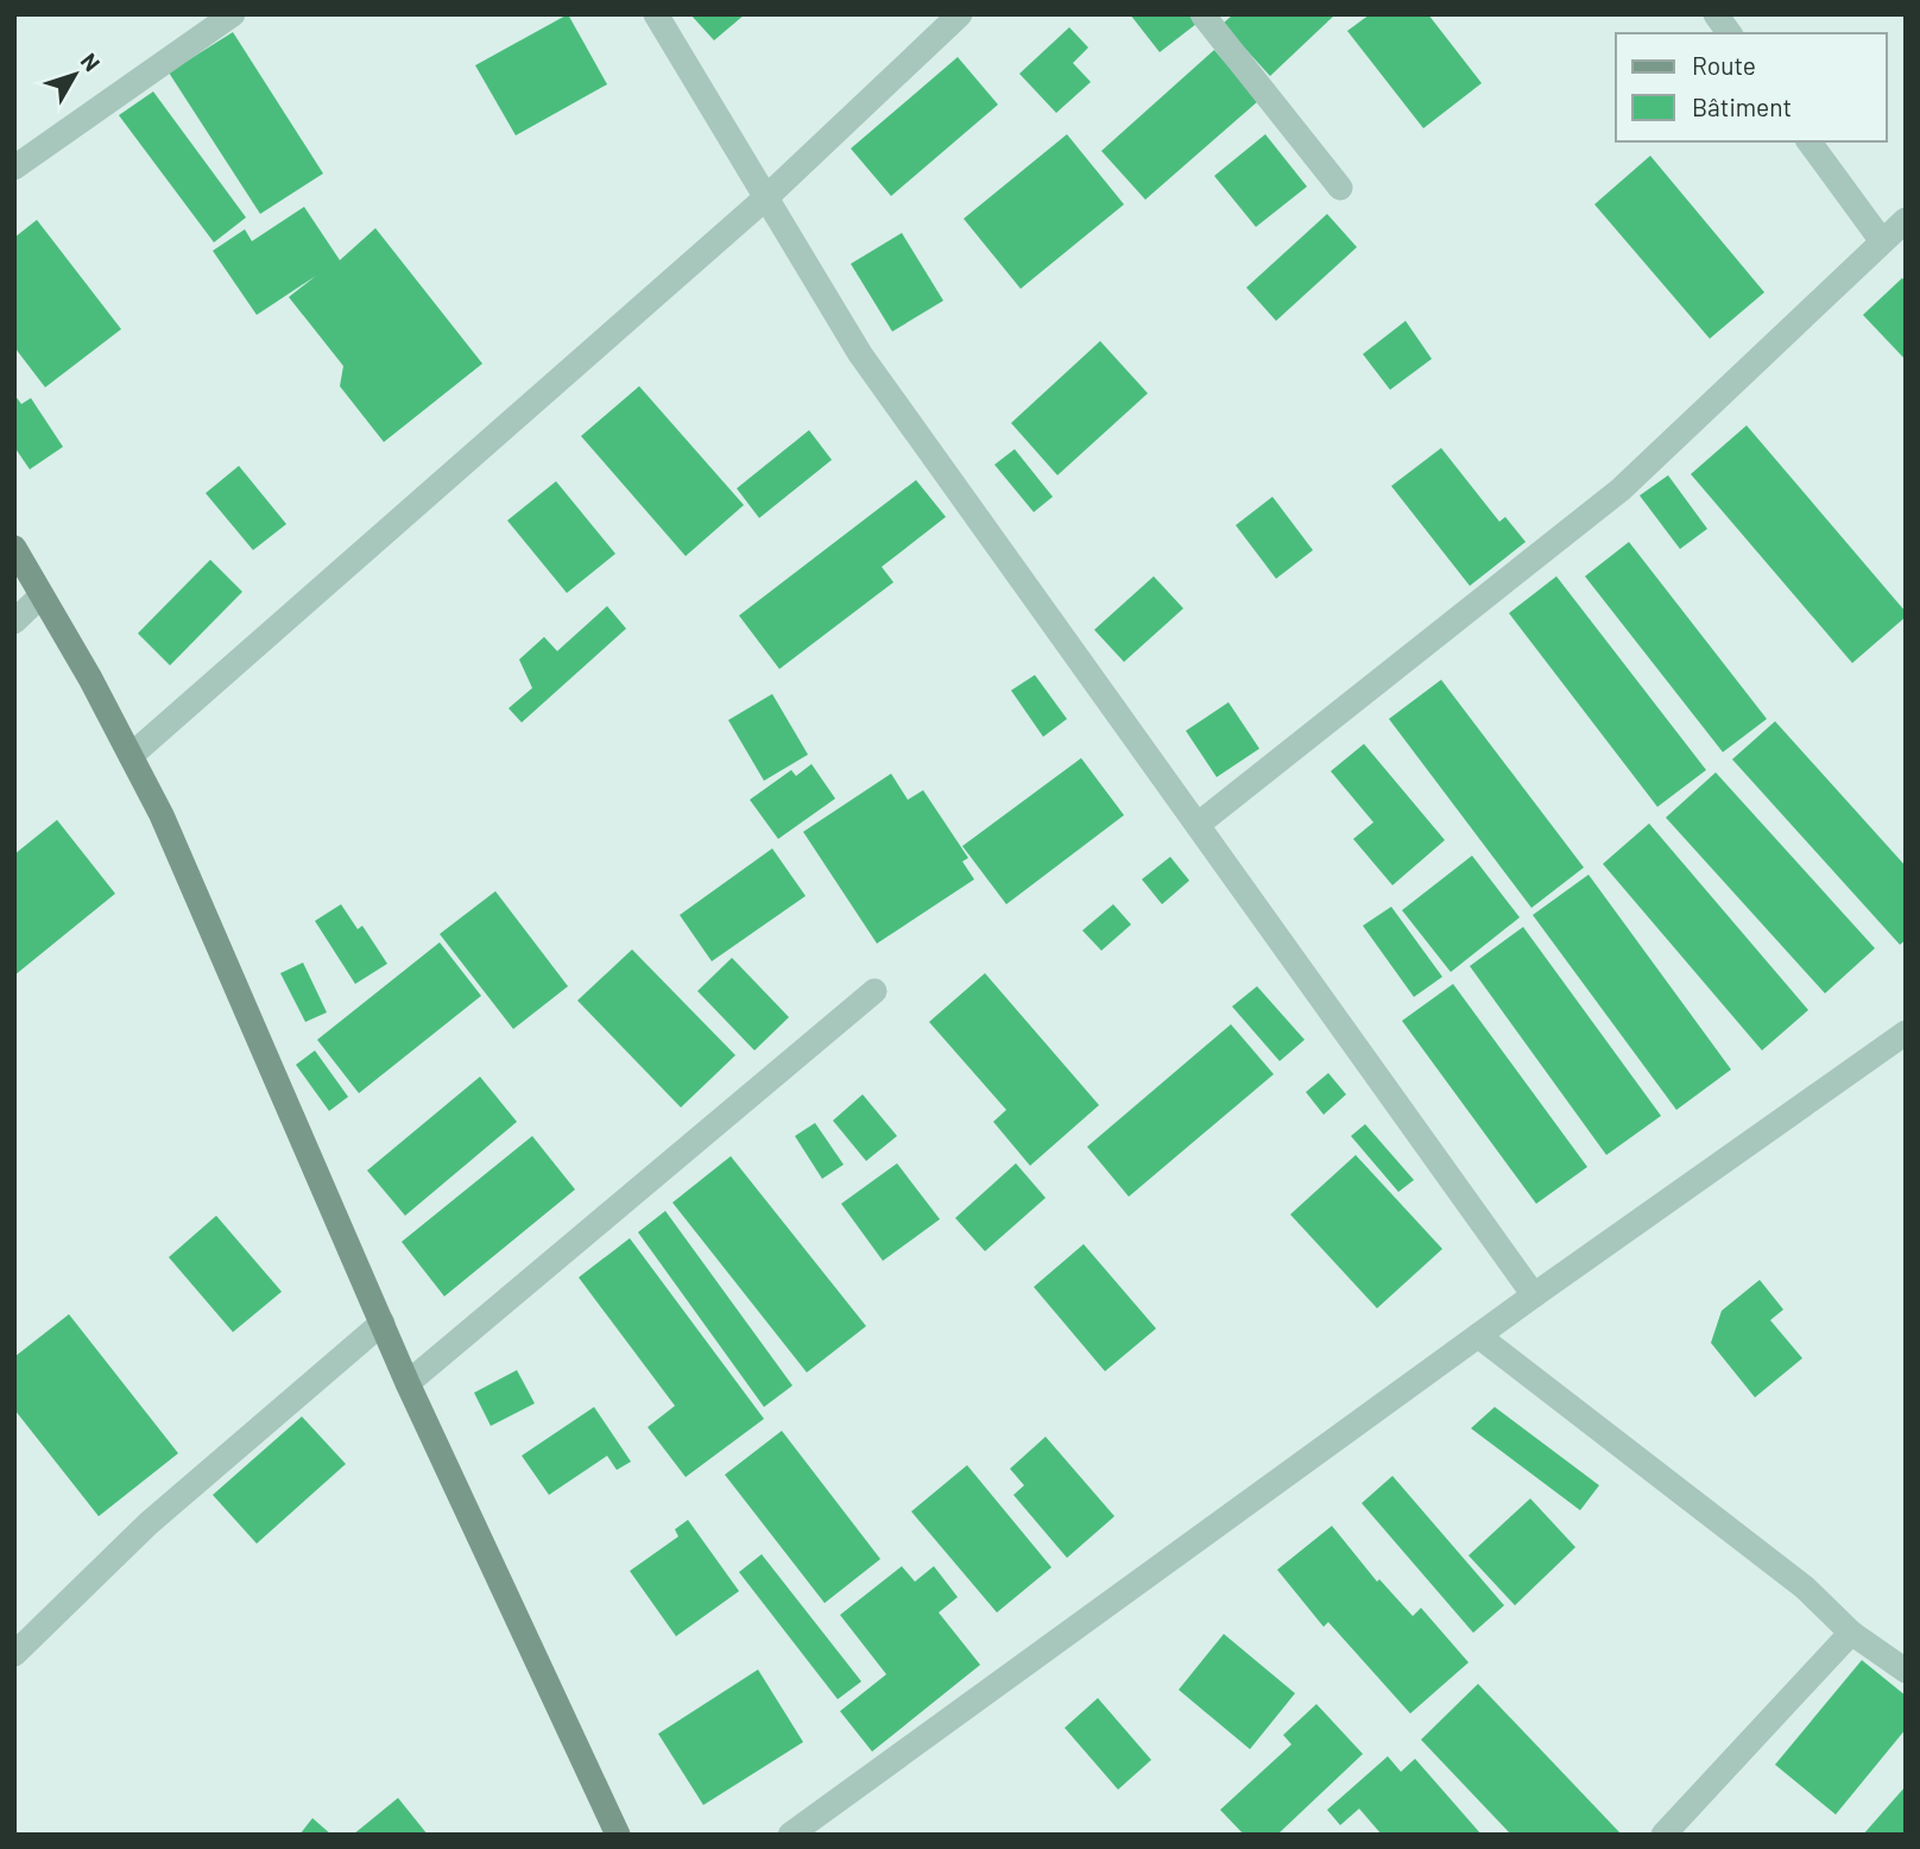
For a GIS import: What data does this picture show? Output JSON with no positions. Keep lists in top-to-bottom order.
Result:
{
  "legend": ["Route", "Bâtiment"],
  "north": "top right"
}
